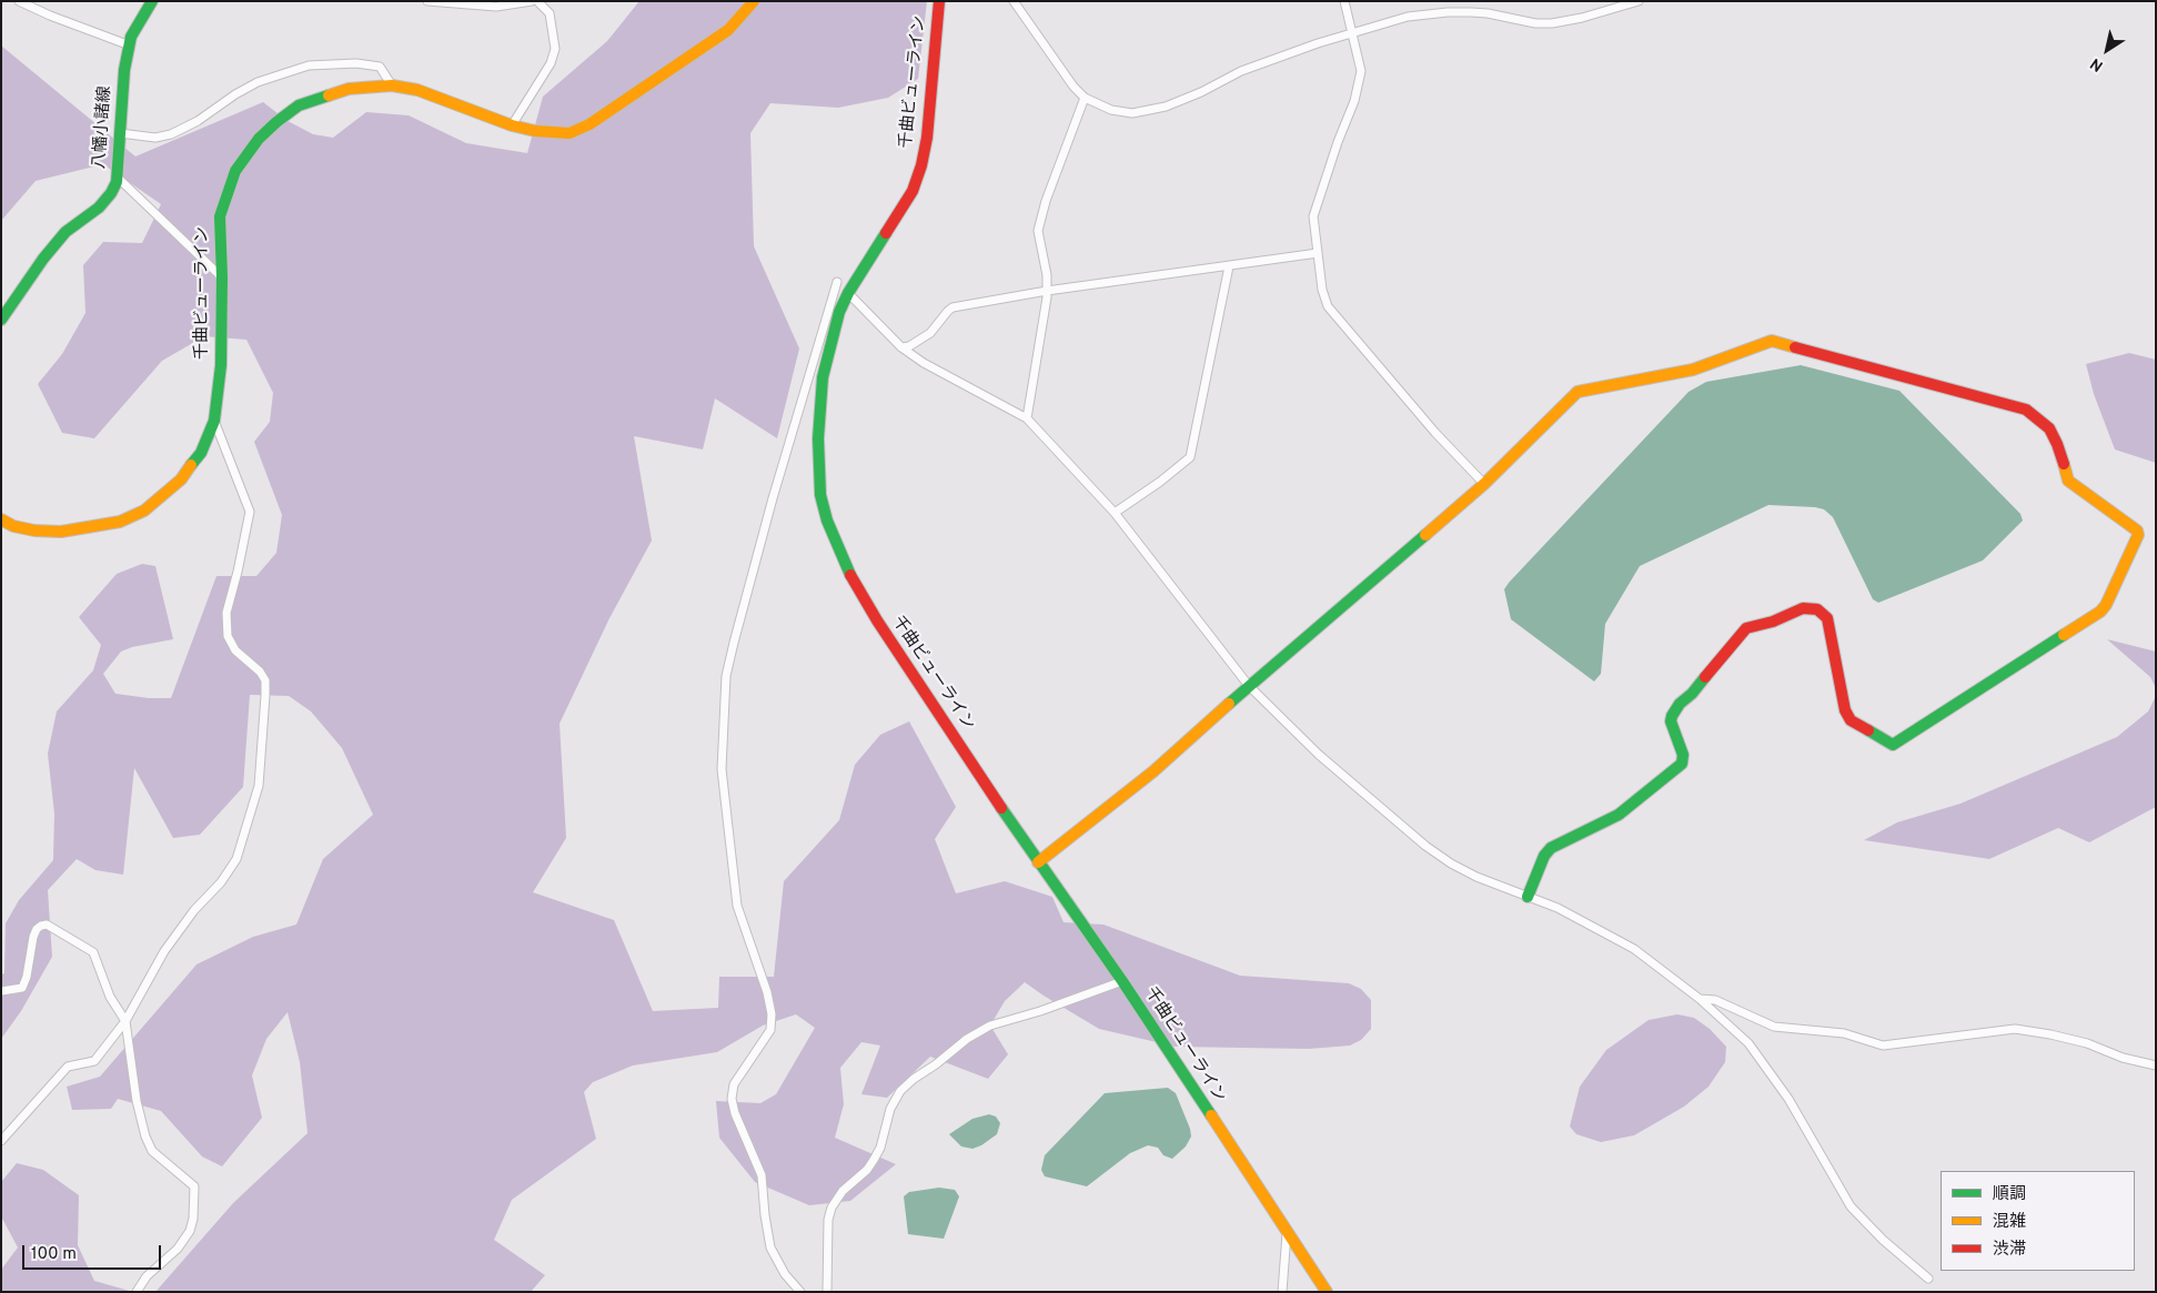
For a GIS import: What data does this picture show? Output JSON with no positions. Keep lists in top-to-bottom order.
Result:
{
  "streets": {
    "street": ["千曲ビューライン", "八幡小諸線"]
  },
  "legend": ["順調", "混雑", "渋滞"],
  "scale_bar": "100 m",
  "north": "bottom left"
}
